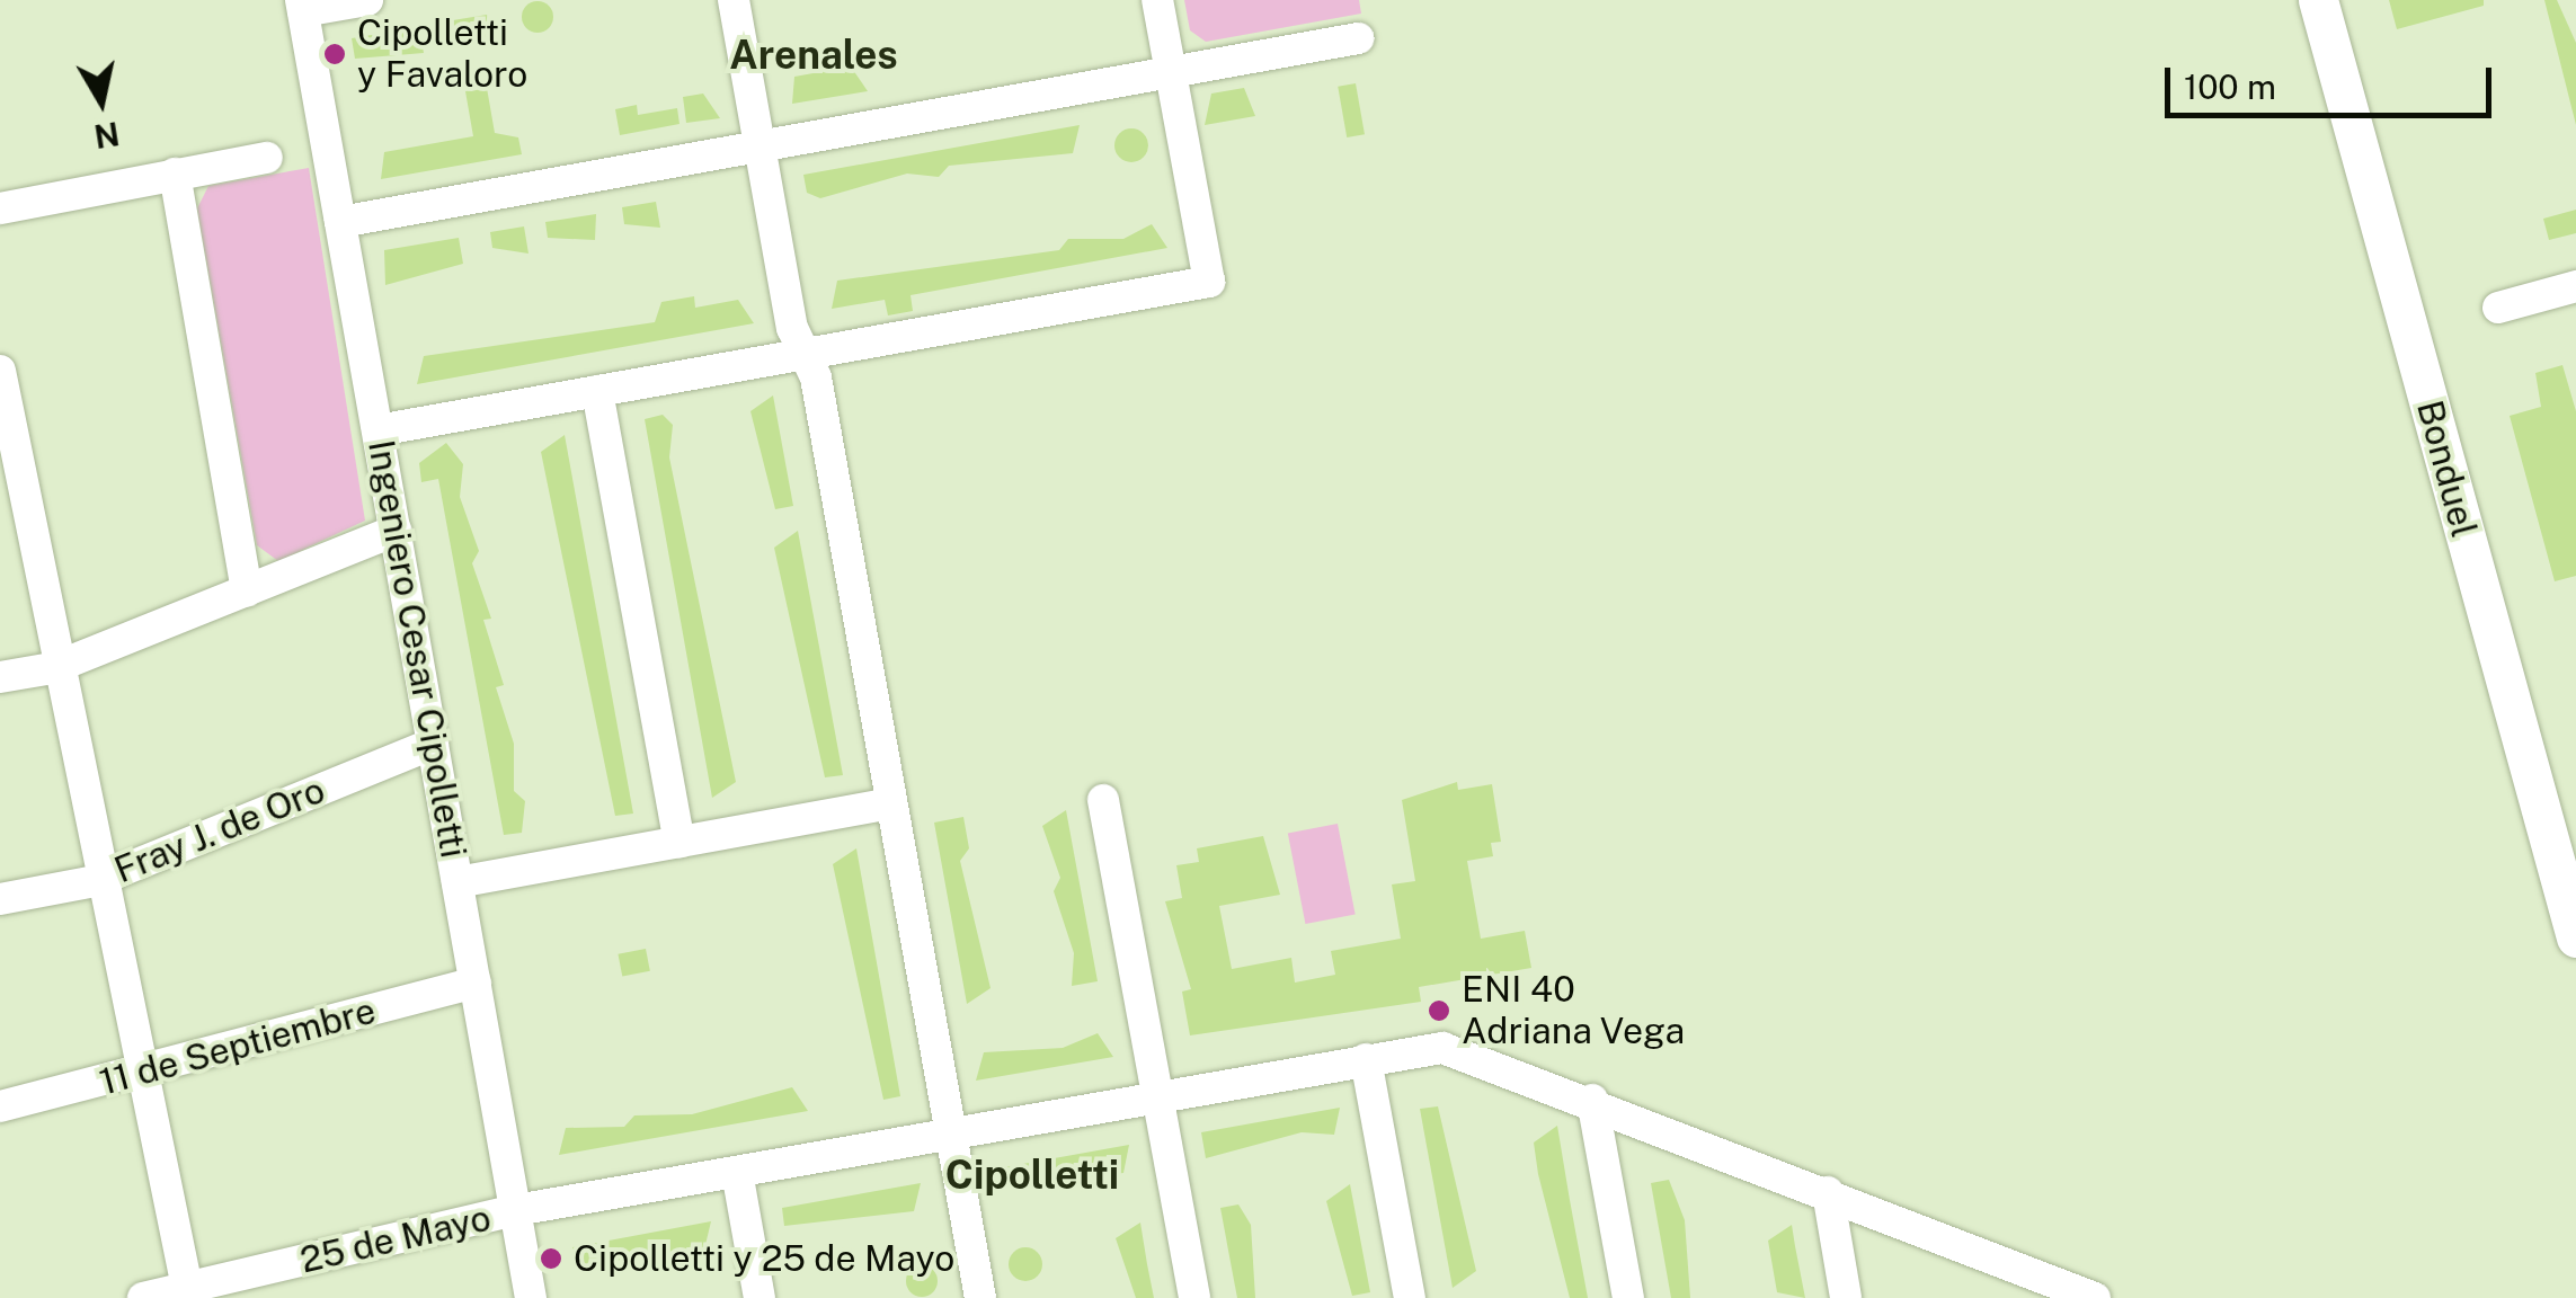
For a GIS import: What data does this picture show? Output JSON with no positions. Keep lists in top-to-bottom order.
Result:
{
  "streets": {
    "main road": ["Bonduel"],
    "street": [
      "Ingeniero Cesar Cipolletti",
      "Fray J. de Oro",
      "11 de Septiembre",
      "25 de Mayo"
    ]
  },
  "crossings": [
    ["Ingeniero Cesar Cipolletti", "Fray J. de Oro"],
    ["Ingeniero Cesar Cipolletti", "11 de Septiembre"],
    ["Ingeniero Cesar Cipolletti", "25 de Mayo"]
  ],
  "districts": ["Arenales", "Cipolletti"],
  "places": ["Cipolletti y Favaloro", "ENI 40 Adriana Vega", "Cipolletti y 25 de Mayo"],
  "scale_bar": "100 m",
  "north": "bottom"
}
